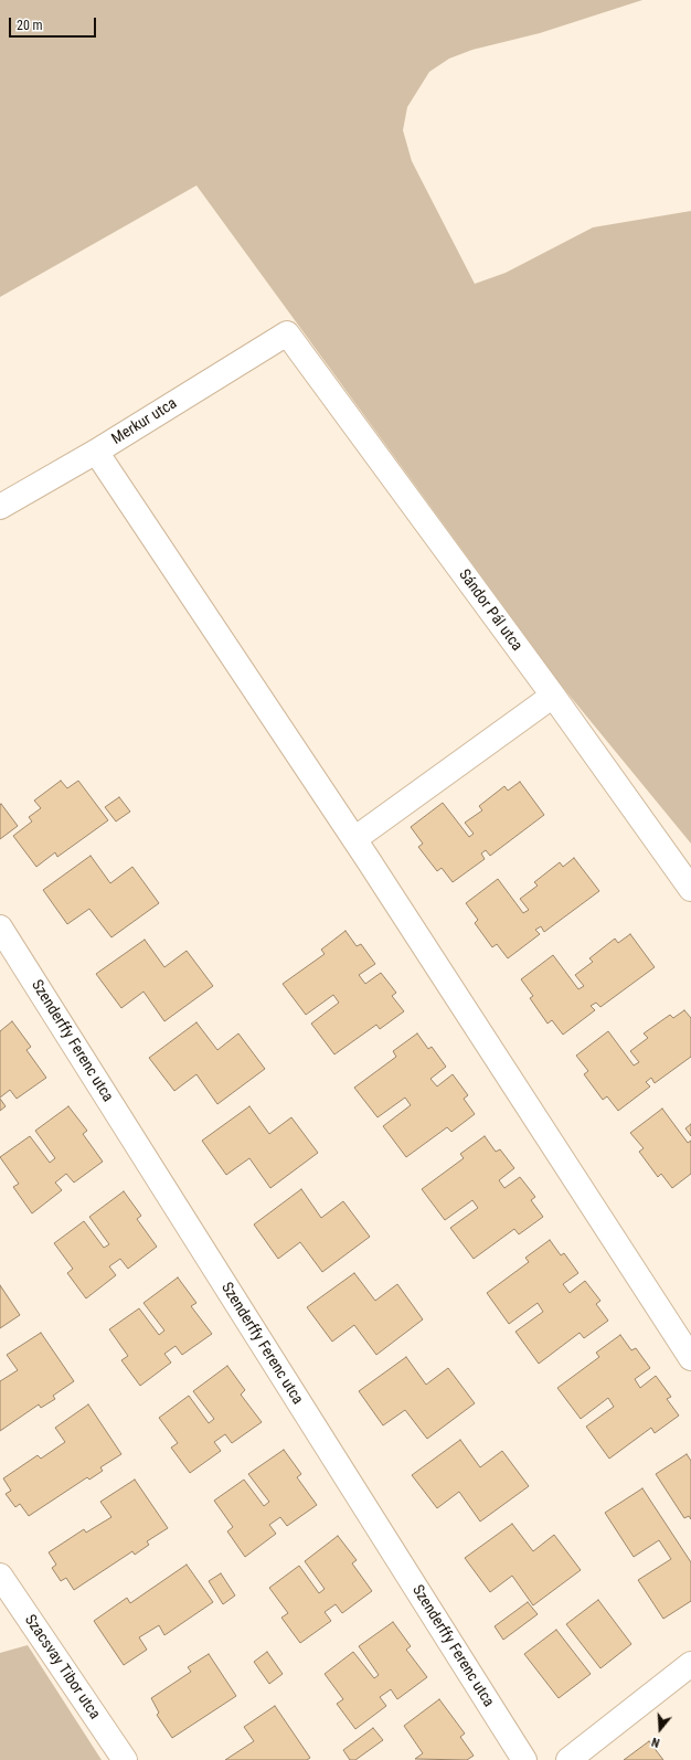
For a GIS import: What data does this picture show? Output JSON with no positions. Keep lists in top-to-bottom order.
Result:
{
  "streets": {
    "street": [
      "Merkur utca",
      "Sándor Pál utca",
      "Szenderffy Ferenc utca",
      "Szacsvay Tibor utca"
    ]
  },
  "crossings": [
    ["Merkur utca", "Sándor Pál utca"]
  ],
  "scale_bar": "20 m",
  "north": "bottom"
}
